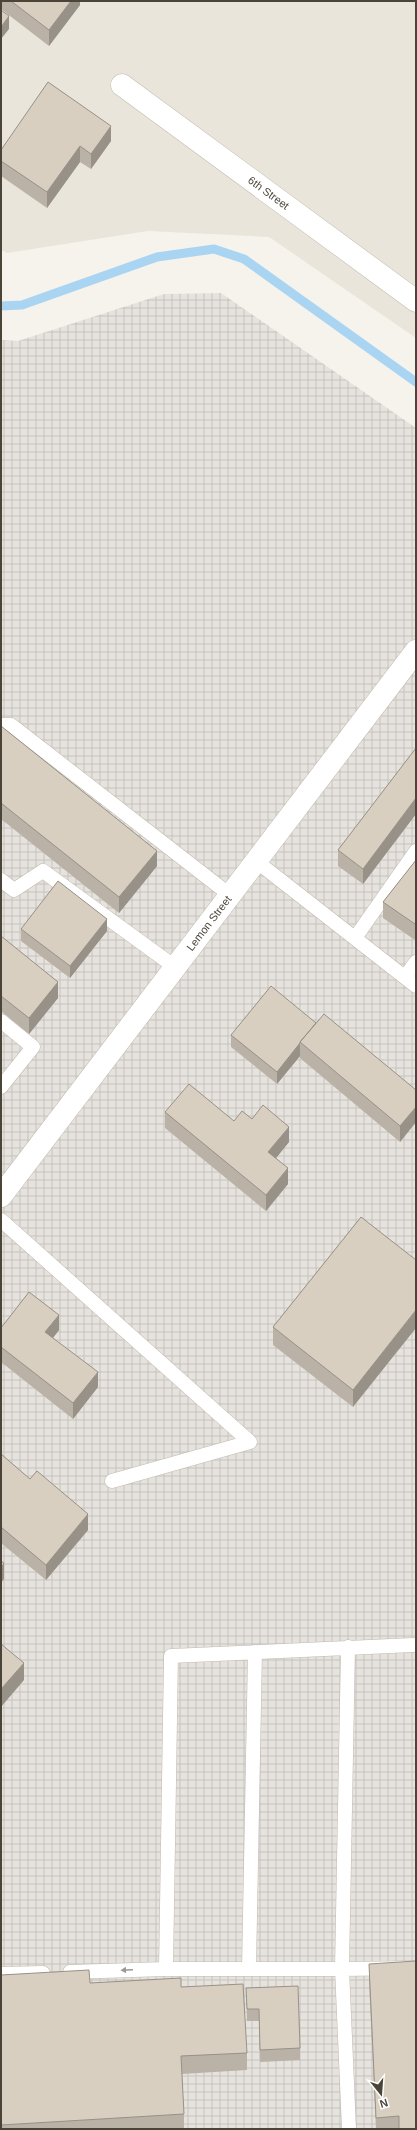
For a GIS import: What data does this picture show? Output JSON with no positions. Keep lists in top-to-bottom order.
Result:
{
  "streets": {
    "street": ["6th Street", "Lemon Street"]
  },
  "north": "bottom"
}
